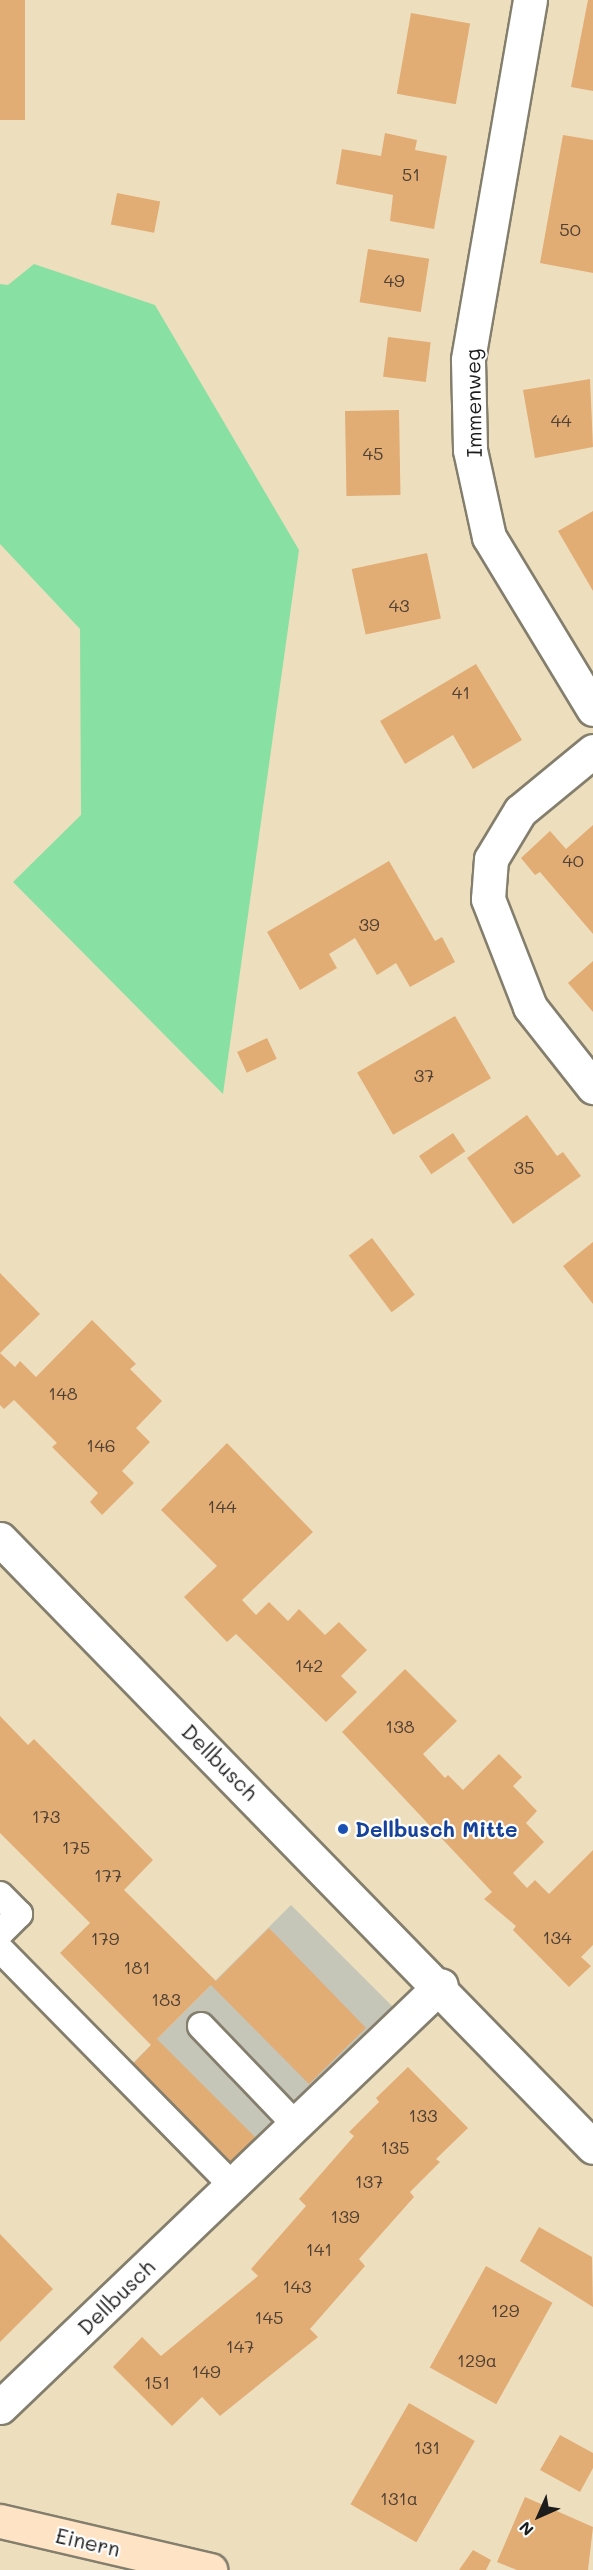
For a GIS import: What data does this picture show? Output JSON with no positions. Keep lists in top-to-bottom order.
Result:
{
  "streets": {
    "main road": ["Einern"],
    "street": ["Immenweg", "Dellbusch"]
  },
  "places": ["Dellbusch Mitte"],
  "house_numbers": [
    "51",
    "50",
    "49",
    "44",
    "45",
    "43",
    "41",
    "40",
    "39",
    "37",
    "35",
    "148",
    "146",
    "144",
    "142",
    "138",
    "173",
    "175",
    "177",
    "134",
    "179",
    "181",
    "183",
    "133",
    "135",
    "137",
    "139",
    "141",
    "143",
    "129",
    "145",
    "147",
    "129a",
    "149",
    "151",
    "131",
    "131a"
  ],
  "north": "bottom left"
}
